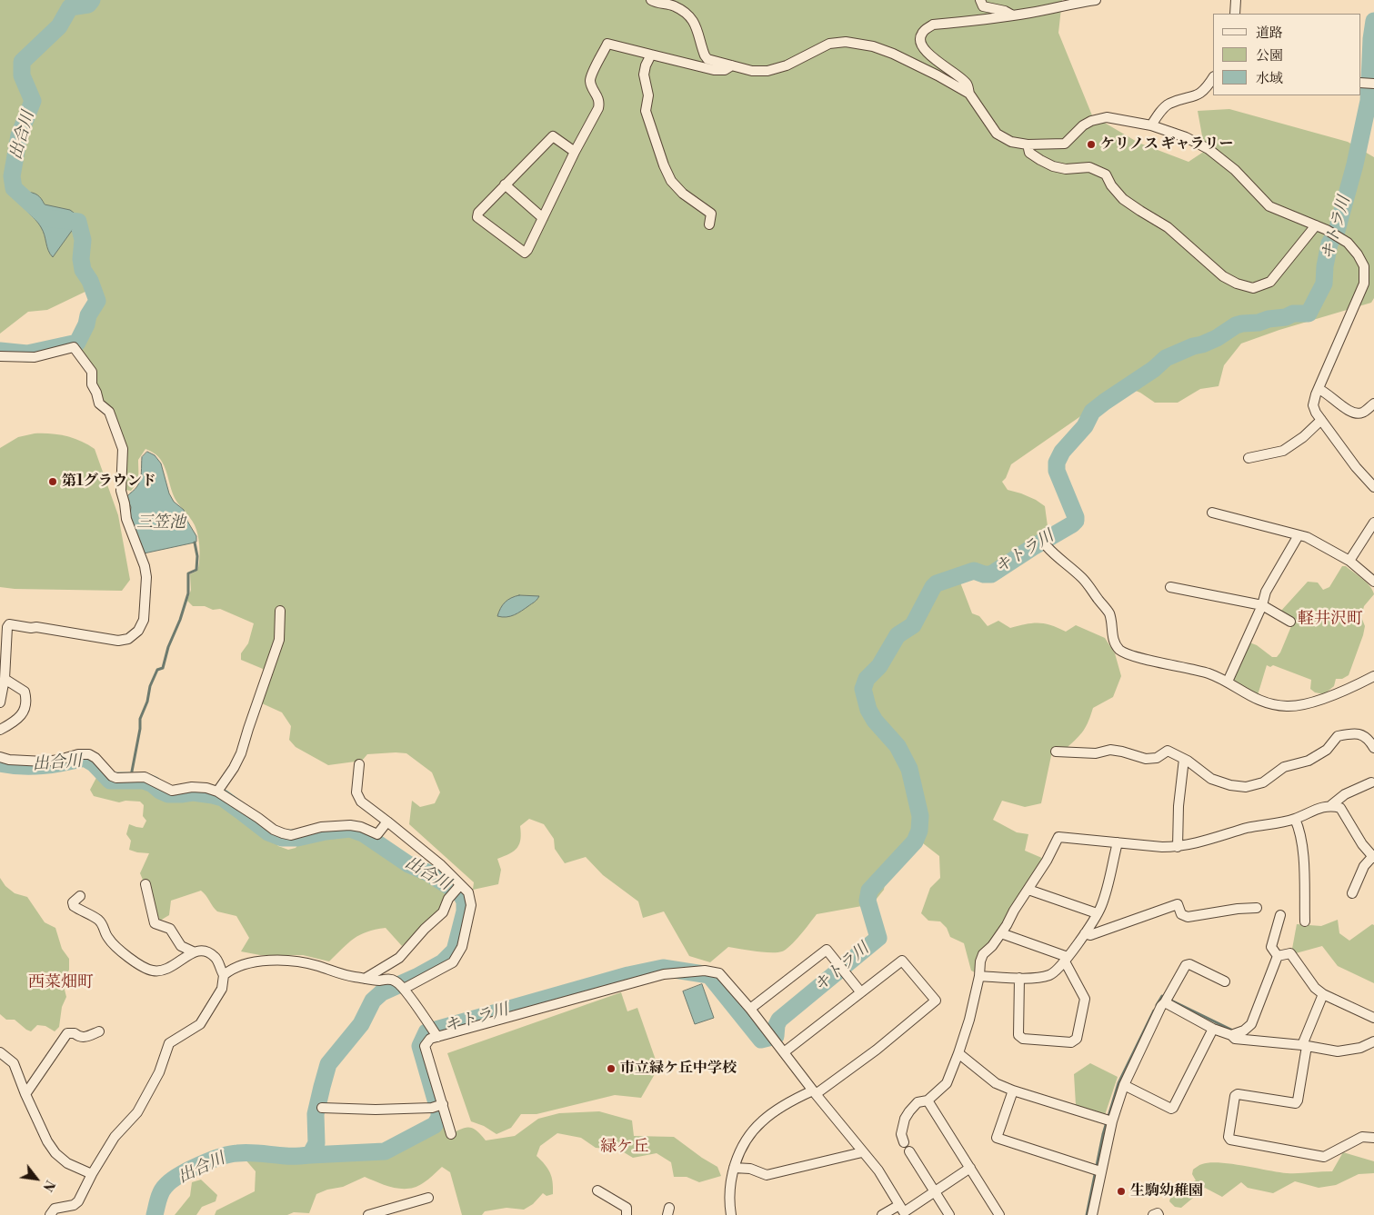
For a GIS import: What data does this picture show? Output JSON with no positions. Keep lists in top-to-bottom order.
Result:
{
  "districts": ["軽井沢町", "西菜畑町", "緑ケ丘"],
  "water": ["出合川", "キトラ川", "三笠池"],
  "places": [
    "ケリノス ギャラリー",
    "第1グラウンド",
    "市立緑ケ丘中学校",
    "生駒幼稚園"
  ],
  "legend": ["道路", "公園", "水域"],
  "north": "bottom right"
}
